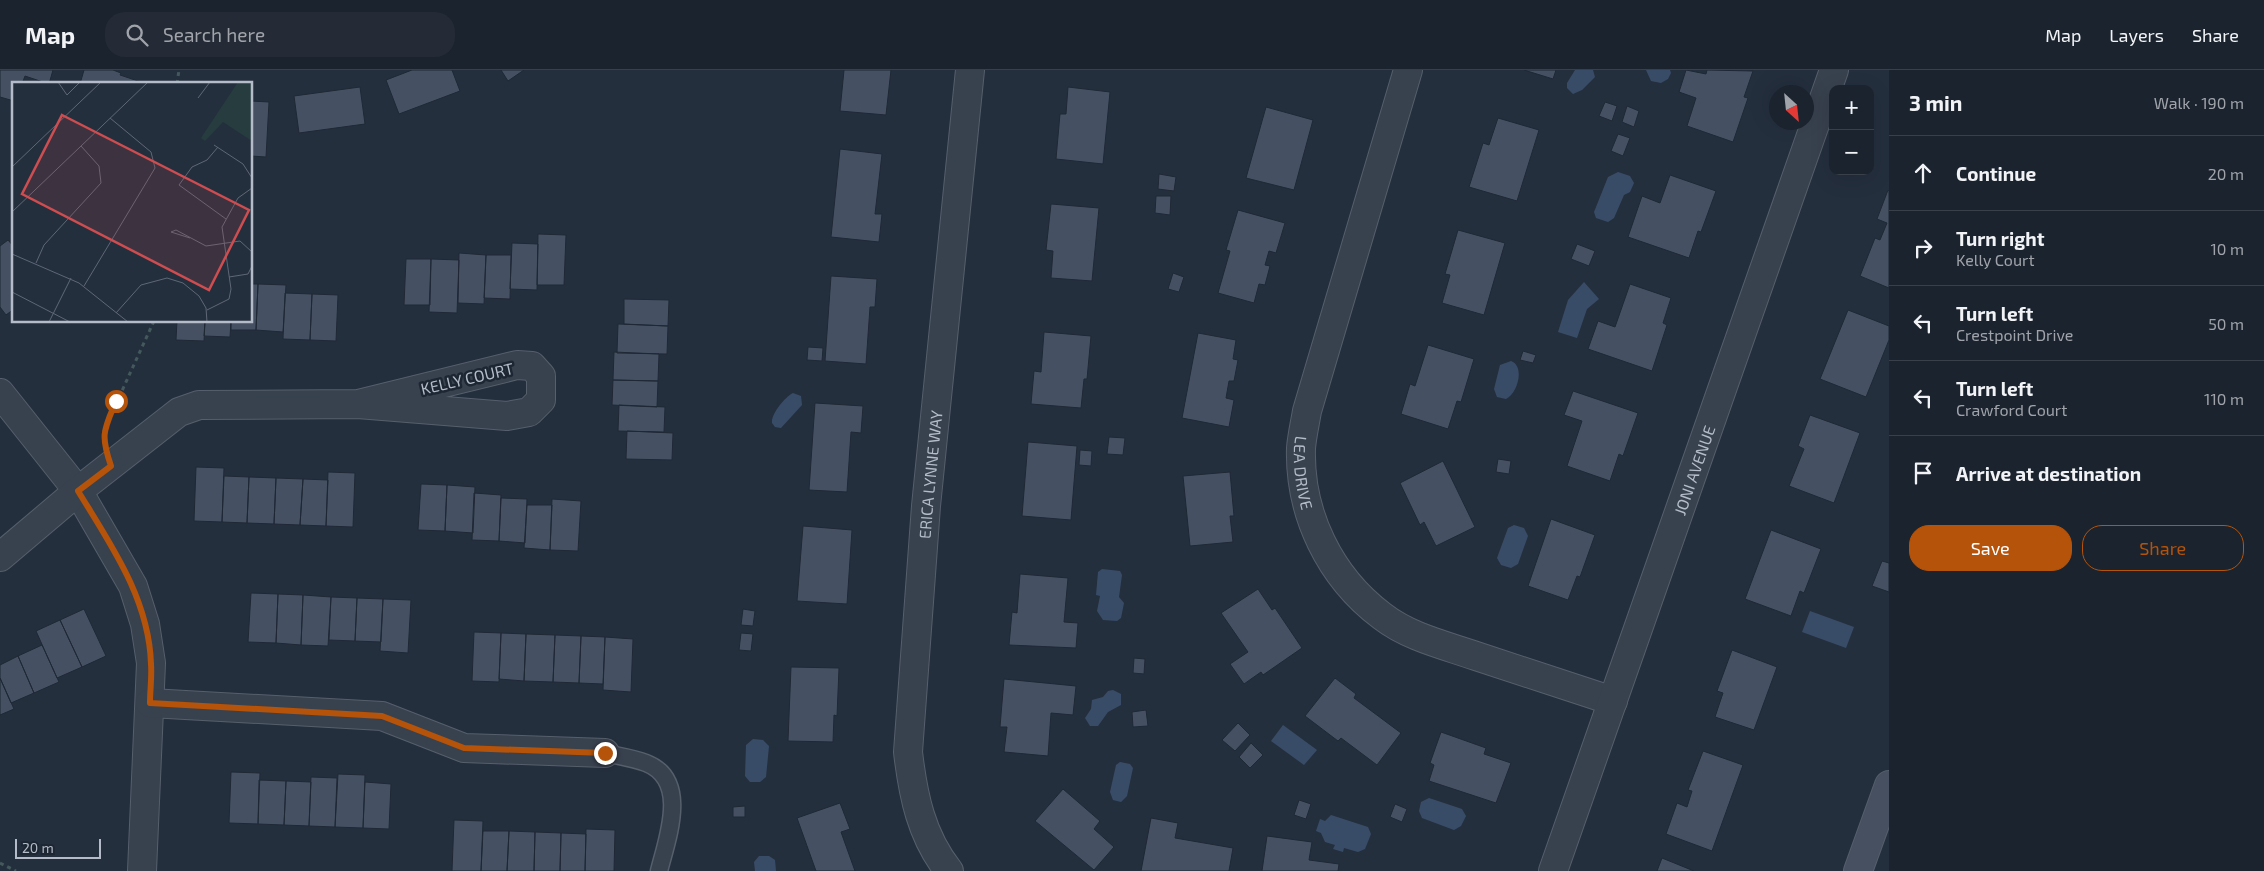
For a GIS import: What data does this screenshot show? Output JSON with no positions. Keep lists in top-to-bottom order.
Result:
{
  "streets": {
    "street": [
      "KELLY COURT",
      "JONI AVENUE",
      "LEA DRIVE",
      "ERICA LYNNE WAY"
    ]
  },
  "crossings": [
    ["JONI AVENUE", "LEA DRIVE"]
  ],
  "scale_bar": "20 m",
  "north": "bottom right",
  "page": {
    "header": "Map",
    "search": "Search here",
    "nav": ["Map", "Layers", "Share"],
    "heading": ["3 min", "Walk · 190 m"],
    "map_buttons": ["+", "−"],
    "list": [
      ["Continue", "20 m"],
      ["Turn right", "Kelly Court", "10 m"],
      ["Turn left", "Crestpoint Drive", "50 m"],
      ["Turn left", "Crawford Court", "110 m"],
      "Arrive at destination"
    ],
    "buttons": ["Save", "Share"],
    "scale": "20 m"
  }
}
